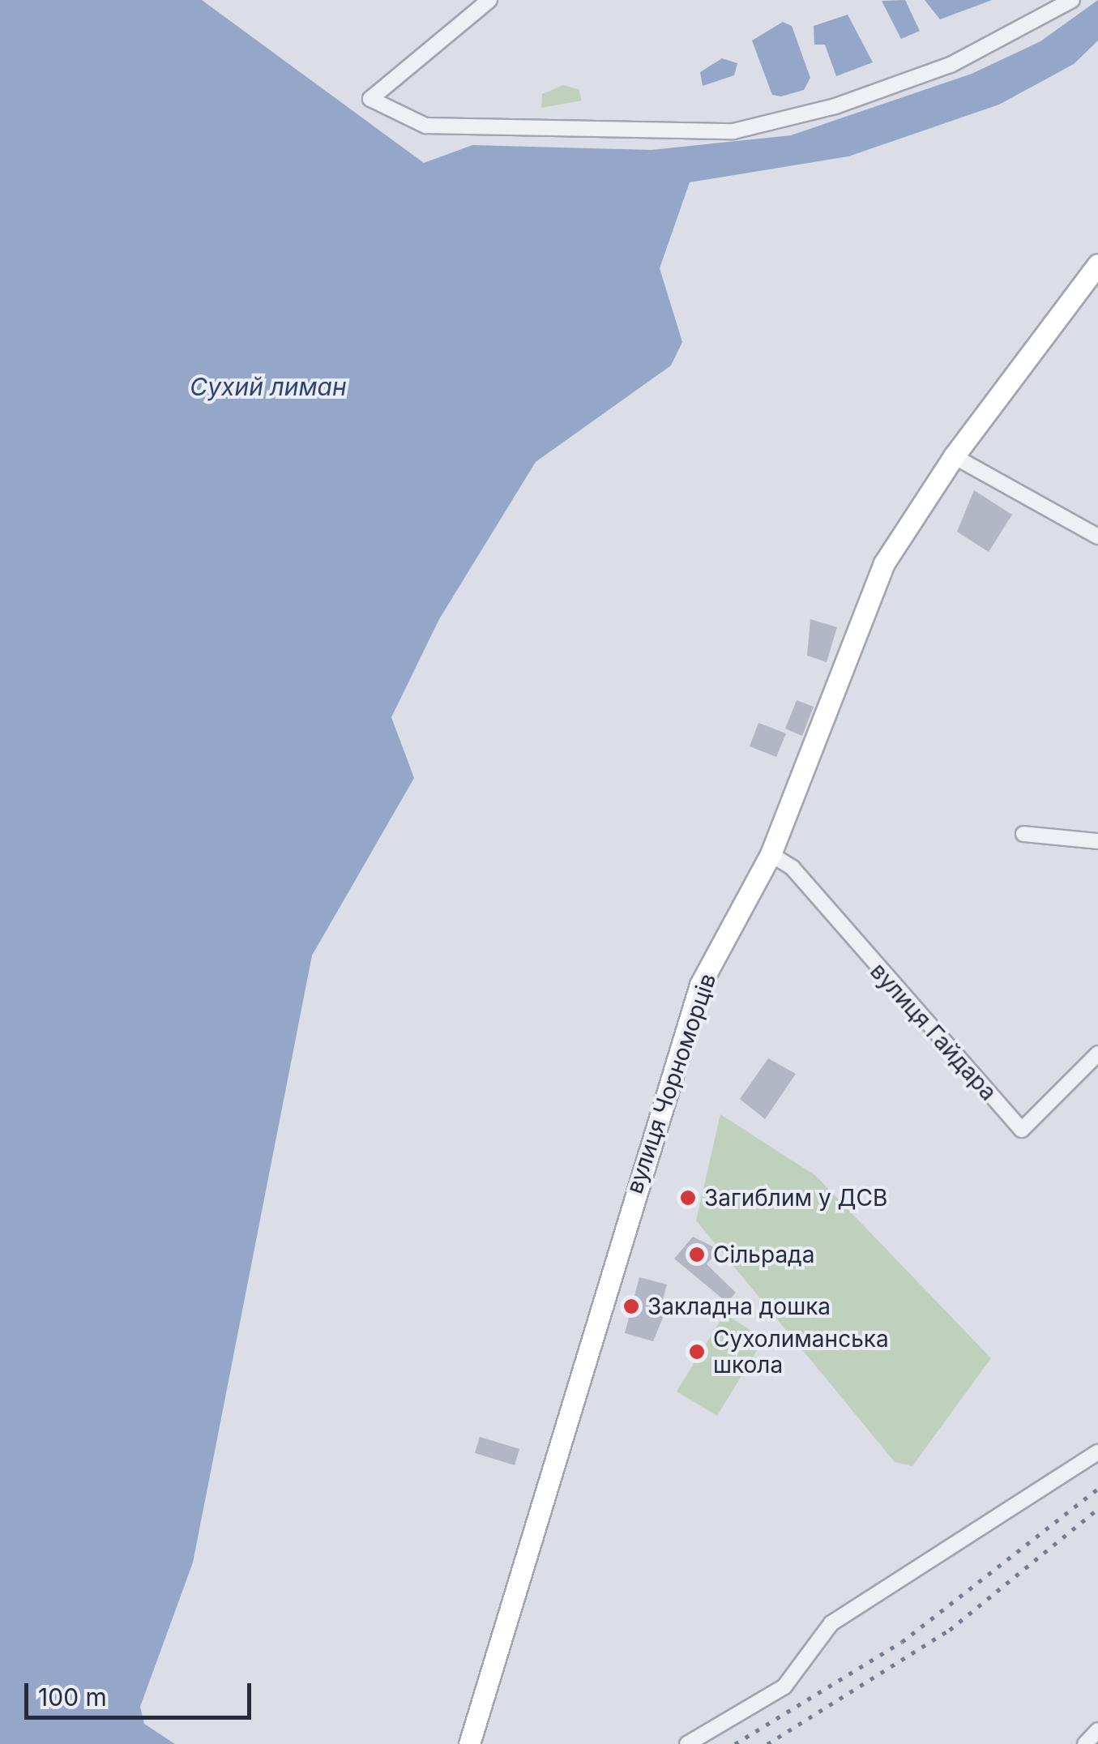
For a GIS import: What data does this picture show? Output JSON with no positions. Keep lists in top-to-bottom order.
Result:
{
  "streets": {
    "main road": ["вулиця Чорноморців"],
    "street": ["вулиця Гайдара"]
  },
  "crossings": [
    ["вулиця Гайдара", "вулиця Чорноморців"]
  ],
  "water": ["Сухий лиман"],
  "places": [
    "Загиблим у ДСВ",
    "Сільрада",
    "Закладна дошка",
    "Сухолиманська школа"
  ],
  "scale_bar": "100 m"
}
